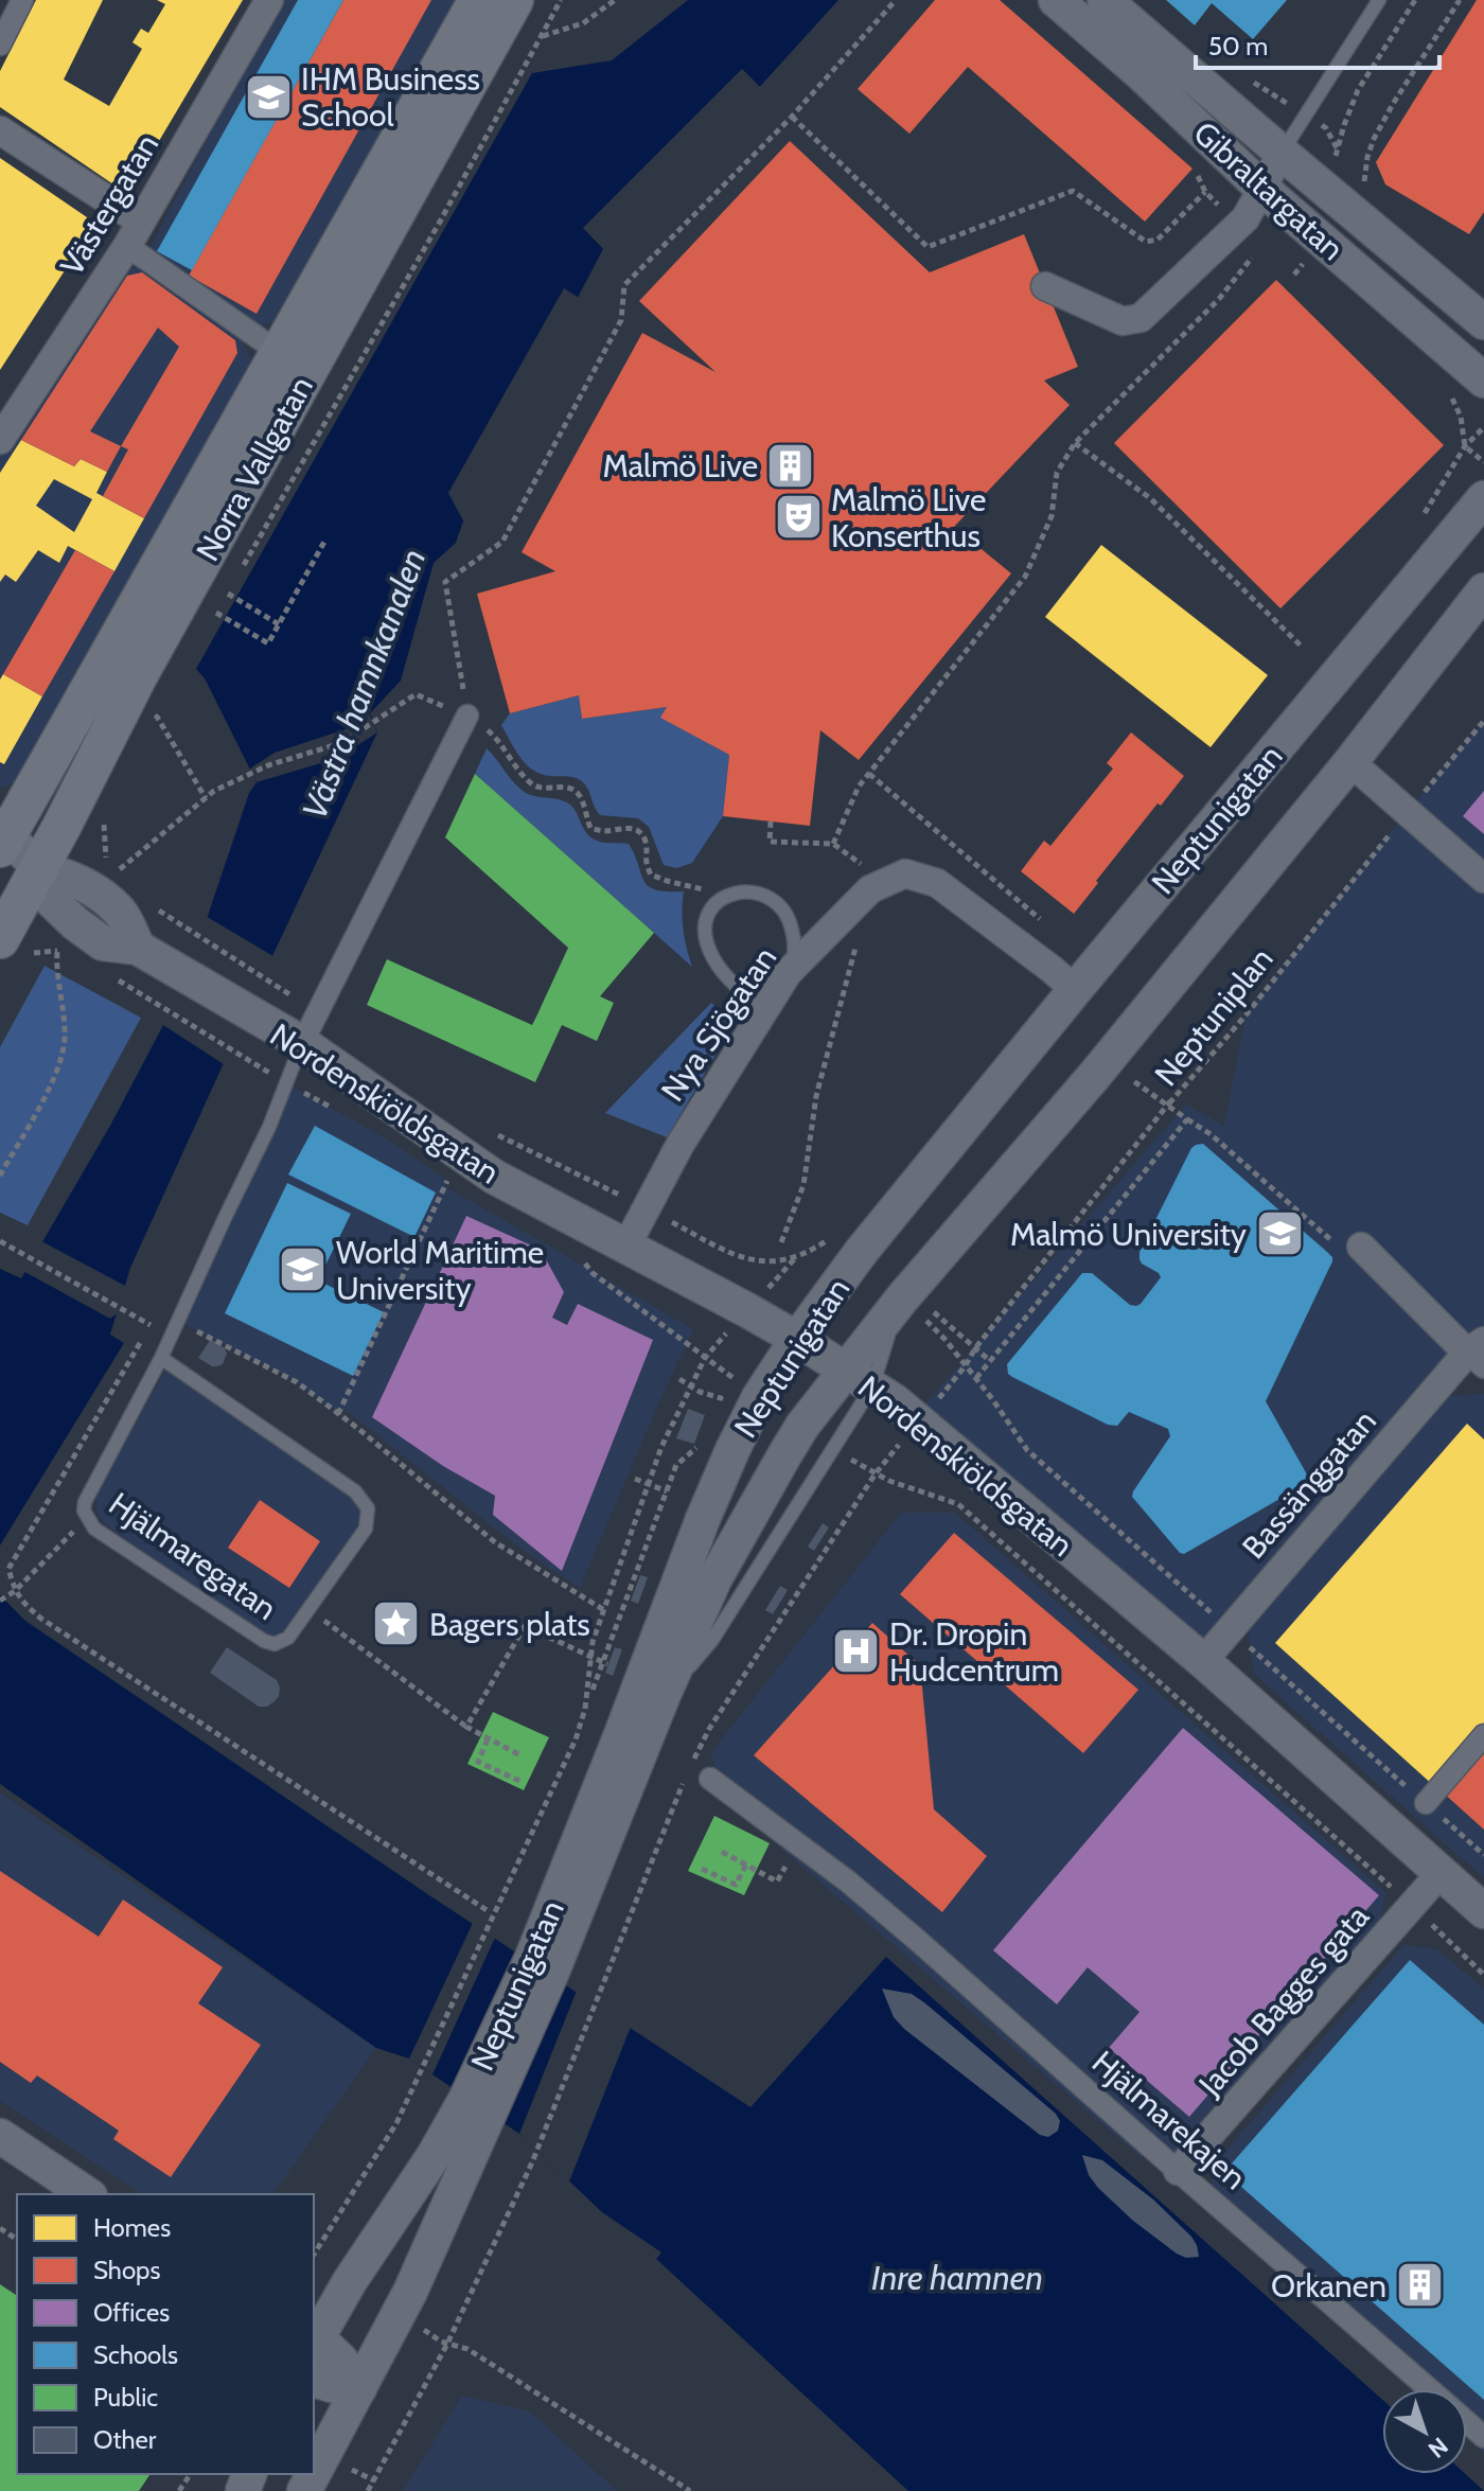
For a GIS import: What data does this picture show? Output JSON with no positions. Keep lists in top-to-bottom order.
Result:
{
  "streets": {
    "main road": ["Norra Vallgatan"],
    "street": [
      "Gibraltargatan",
      "Västergatan",
      "Neptunigatan",
      "Nya Sjögatan",
      "Nordenskiöldsgatan",
      "Bassänggatan",
      "Jacob Bagges gata",
      "Hjälmarekajen"
    ],
    "lane": ["Hjälmaregatan"],
    "path": ["Neptuniplan"]
  },
  "crossings": [
    ["Norra Vallgatan", "Nordenskiöldsgatan"],
    ["Neptunigatan", "Nya Sjögatan"],
    ["Neptunigatan", "Nordenskiöldsgatan"],
    ["Nya Sjögatan", "Nordenskiöldsgatan"],
    ["Nordenskiöldsgatan", "Bassänggatan"],
    ["Nordenskiöldsgatan", "Jacob Bagges gata"],
    ["Jacob Bagges gata", "Hjälmarekajen"]
  ],
  "water": ["Västra hamnkanalen", "Inre hamnen"],
  "places": {
    "school or university": ["IHM Business School", "Malmö University", "World Maritime University"],
    "building": ["Malmö Live", "Orkanen"],
    "theatre": ["Malmö Live Konserthus"],
    "place": ["Bagers plats"],
    "hospital": ["Dr. Dropin Hudcentrum"]
  },
  "legend": [
    "Homes",
    "Shops",
    "Offices",
    "Schools",
    "Public",
    "Other"
  ],
  "scale_bar": "50 m",
  "north": "bottom right"
}
